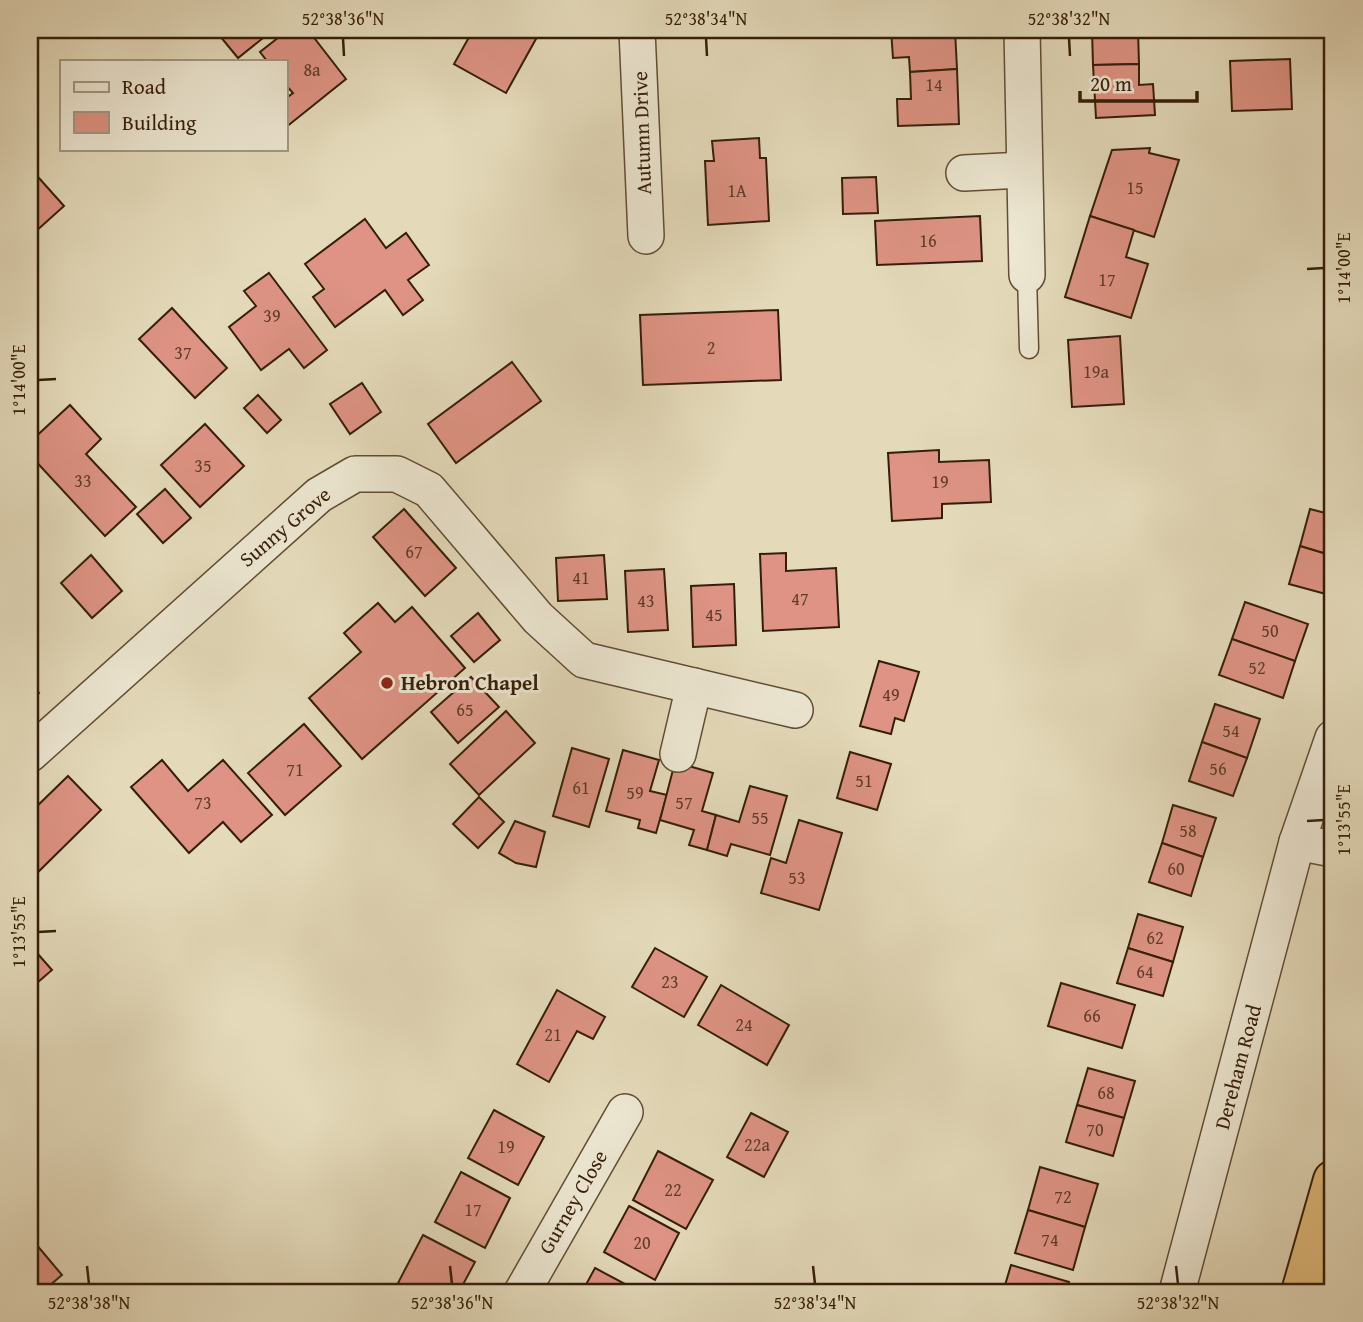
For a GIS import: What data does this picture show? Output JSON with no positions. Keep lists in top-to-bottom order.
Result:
{
  "streets": {
    "street": [
      "Autumn Drive",
      "Sunny Grove",
      "Dereham Road",
      "Gurney Close"
    ]
  },
  "places": ["Hebron Chapel"],
  "house_numbers": [
    "8a",
    "14",
    "15",
    "1A",
    "16",
    "17",
    "39",
    "2",
    "37",
    "19a",
    "35",
    "33",
    "19",
    "67",
    "41",
    "47",
    "43",
    "45",
    "50",
    "52",
    "49",
    "65",
    "54",
    "56",
    "71",
    "51",
    "61",
    "59",
    "73",
    "57",
    "55",
    "58",
    "60",
    "53",
    "62",
    "64",
    "23",
    "66",
    "24",
    "21",
    "68",
    "70",
    "22a",
    "19",
    "22",
    "72",
    "17",
    "74",
    "20"
  ],
  "legend": ["Road", "Building"],
  "scale_bar": "20 m",
  "coordinates": [
    "52°38'36\"N",
    "52°38'34\"N",
    "52°38'32\"N",
    "1°14'00\"E",
    "1°13'55\"E",
    "52°38'38\"N"
  ]
}
